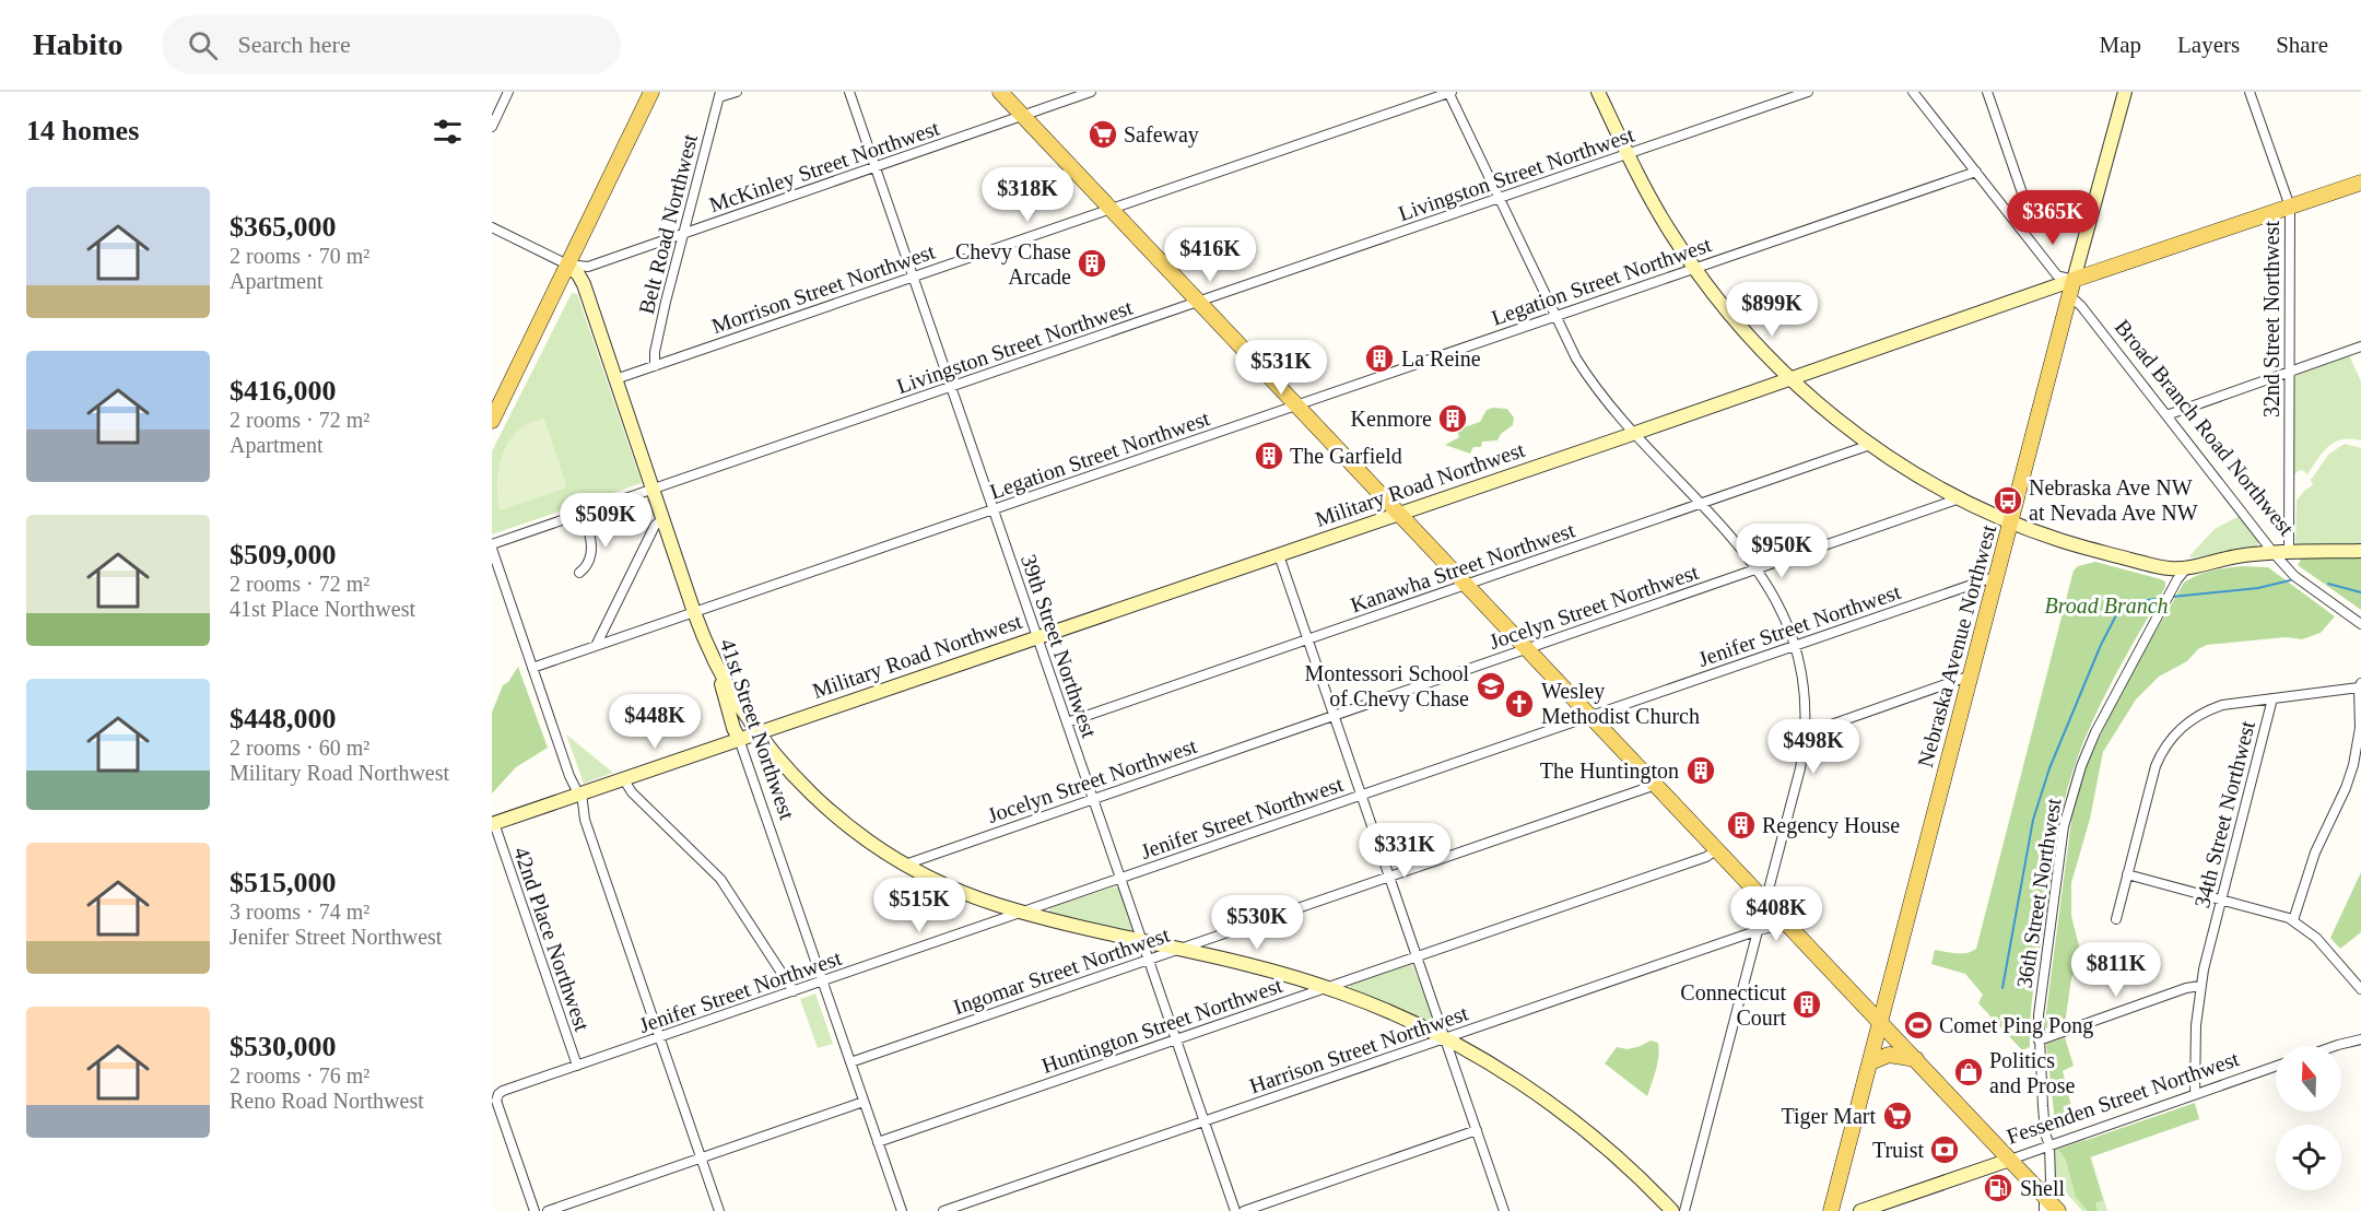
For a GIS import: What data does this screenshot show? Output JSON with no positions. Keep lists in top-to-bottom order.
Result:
{
  "streets": {
    "main road": [
      "Broad Branch Road Northwest",
      "Military Road Northwest",
      "Nebraska Avenue Northwest",
      "41st Street Northwest",
      "Fessenden Street Northwest"
    ],
    "street": [
      "McKinley Street Northwest",
      "Livingston Street Northwest",
      "Belt Road Northwest",
      "Legation Street Northwest",
      "Morrison Street Northwest",
      "32nd Street Northwest",
      "Kanawha Street Northwest",
      "Jocelyn Street Northwest",
      "Jenifer Street Northwest",
      "39th Street Northwest",
      "34th Street Northwest",
      "36th Street Northwest",
      "42nd Place Northwest",
      "Ingomar Street Northwest",
      "Huntington Street Northwest",
      "Harrison Street Northwest"
    ]
  },
  "crossings": [
    ["McKinley Street Northwest", "Belt Road Northwest"],
    ["McKinley Street Northwest", "39th Street Northwest"],
    ["McKinley Street Northwest", "41st Street Northwest"],
    ["Livingston Street Northwest", "39th Street Northwest"],
    ["Livingston Street Northwest", "41st Street Northwest"],
    ["Belt Road Northwest", "Morrison Street Northwest"],
    ["Legation Street Northwest", "39th Street Northwest"],
    ["Legation Street Northwest", "41st Street Northwest"],
    ["Morrison Street Northwest", "39th Street Northwest"],
    ["Morrison Street Northwest", "41st Street Northwest"],
    ["32nd Street Northwest", "Broad Branch Road Northwest"],
    ["32nd Street Northwest", "Military Road Northwest"],
    ["Broad Branch Road Northwest", "Nebraska Avenue Northwest"],
    ["Military Road Northwest", "39th Street Northwest"],
    ["Military Road Northwest", "Nebraska Avenue Northwest"],
    ["Military Road Northwest", "41st Street Northwest"],
    ["Military Road Northwest", "42nd Place Northwest"],
    ["Kanawha Street Northwest", "39th Street Northwest"],
    ["Jocelyn Street Northwest", "39th Street Northwest"],
    ["Jenifer Street Northwest", "39th Street Northwest"],
    ["Jenifer Street Northwest", "Nebraska Avenue Northwest"],
    ["Jenifer Street Northwest", "41st Street Northwest"],
    ["Jenifer Street Northwest", "42nd Place Northwest"],
    ["39th Street Northwest", "Ingomar Street Northwest"],
    ["39th Street Northwest", "Huntington Street Northwest"],
    ["39th Street Northwest", "Harrison Street Northwest"],
    ["41st Street Northwest", "Ingomar Street Northwest"],
    ["41st Street Northwest", "Huntington Street Northwest"],
    ["34th Street Northwest", "Fessenden Street Northwest"],
    ["36th Street Northwest", "Fessenden Street Northwest"]
  ],
  "parks": ["Broad Branch"],
  "places": {
    "supermarket": ["Safeway", "Tiger Mart"],
    "building": [
      "Chevy Chase Arcade",
      "La Reine",
      "Kenmore",
      "The Garfield",
      "The Huntington",
      "Regency House",
      "Connecticut Court"
    ],
    "bus stop": ["Nebraska Ave NW at Nevada Ave NW"],
    "school or university": ["Montessori School of Chevy Chase"],
    "church": ["Wesley Methodist Church"],
    "sports": ["Comet Ping Pong"],
    "shop": ["Politics and Prose"],
    "bank": ["Truist"],
    "fuel station": ["Shell"]
  },
  "north": "top",
  "page": {
    "header": "Habito",
    "search": "Search here",
    "nav": ["Map", "Layers", "Share"],
    "heading": "14 homes",
    "price": [
      "$318K",
      "$365K",
      "$416K",
      "$899K",
      "$531K",
      "$509K",
      "$950K",
      "$448K",
      "$498K",
      "$331K",
      "$515K",
      "$408K",
      "$530K",
      "$811K"
    ],
    "list": [
      {
        "name": "$365,000",
        "note": "2 rooms · 70 m² · Apartment"
      },
      {
        "name": "$416,000",
        "note": "2 rooms · 72 m² · Apartment"
      },
      {
        "name": "$509,000",
        "note": "2 rooms · 72 m² · 41st Place Northwest"
      },
      {
        "name": "$448,000",
        "note": "2 rooms · 60 m² · Military Road Northwest"
      },
      {
        "name": "$515,000",
        "note": "3 rooms · 74 m² · Jenifer Street Northwest"
      },
      {
        "name": "$530,000",
        "note": "2 rooms · 76 m² · Reno Road Northwest"
      }
    ]
  }
}
